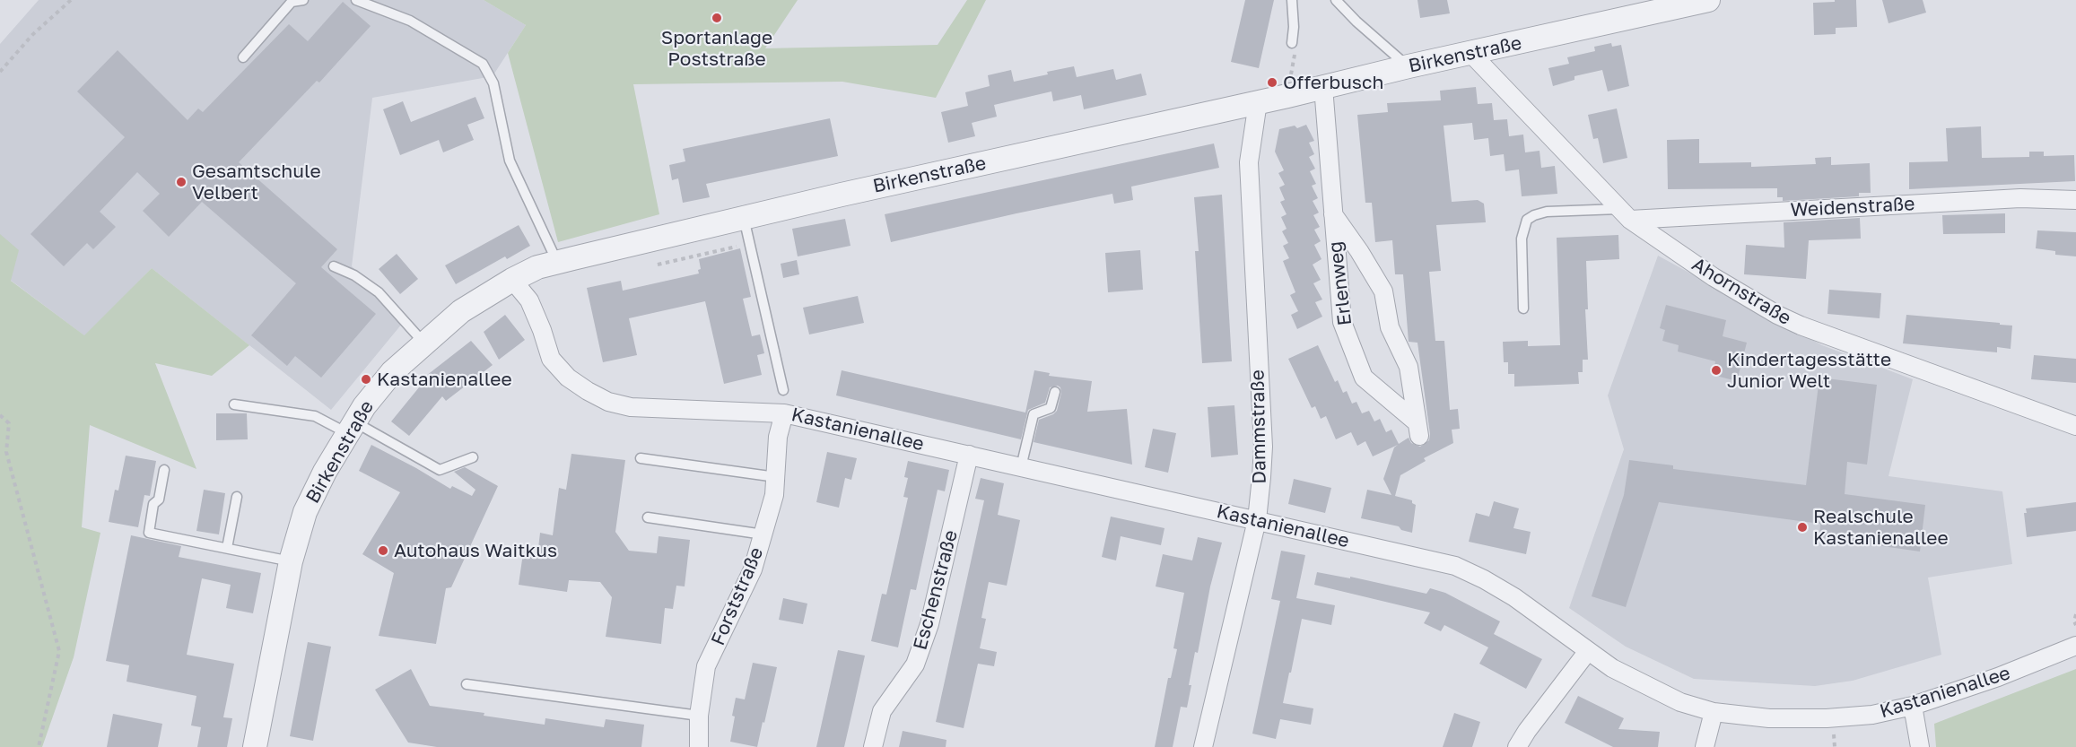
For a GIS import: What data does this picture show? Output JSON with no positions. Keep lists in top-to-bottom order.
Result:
{
  "streets": {
    "street": [
      "Birkenstraße",
      "Weidenstraße",
      "Erlenweg",
      "Ahornstraße",
      "Dammstraße",
      "Kastanienallee",
      "Eschenstraße",
      "Forststraße"
    ]
  },
  "crossings": [
    ["Birkenstraße", "Erlenweg"],
    ["Birkenstraße", "Ahornstraße"],
    ["Birkenstraße", "Dammstraße"],
    ["Birkenstraße", "Kastanienallee"],
    ["Weidenstraße", "Ahornstraße"],
    ["Dammstraße", "Kastanienallee"],
    ["Kastanienallee", "Eschenstraße"],
    ["Kastanienallee", "Forststraße"]
  ],
  "places": [
    "Sportanlage Poststraße",
    "Offerbusch",
    "Gesamtschule Velbert",
    "Kindertagesstätte Junior Welt",
    "Kastanienallee",
    "Realschule Kastanienallee",
    "Autohaus Waitkus"
  ]
}
